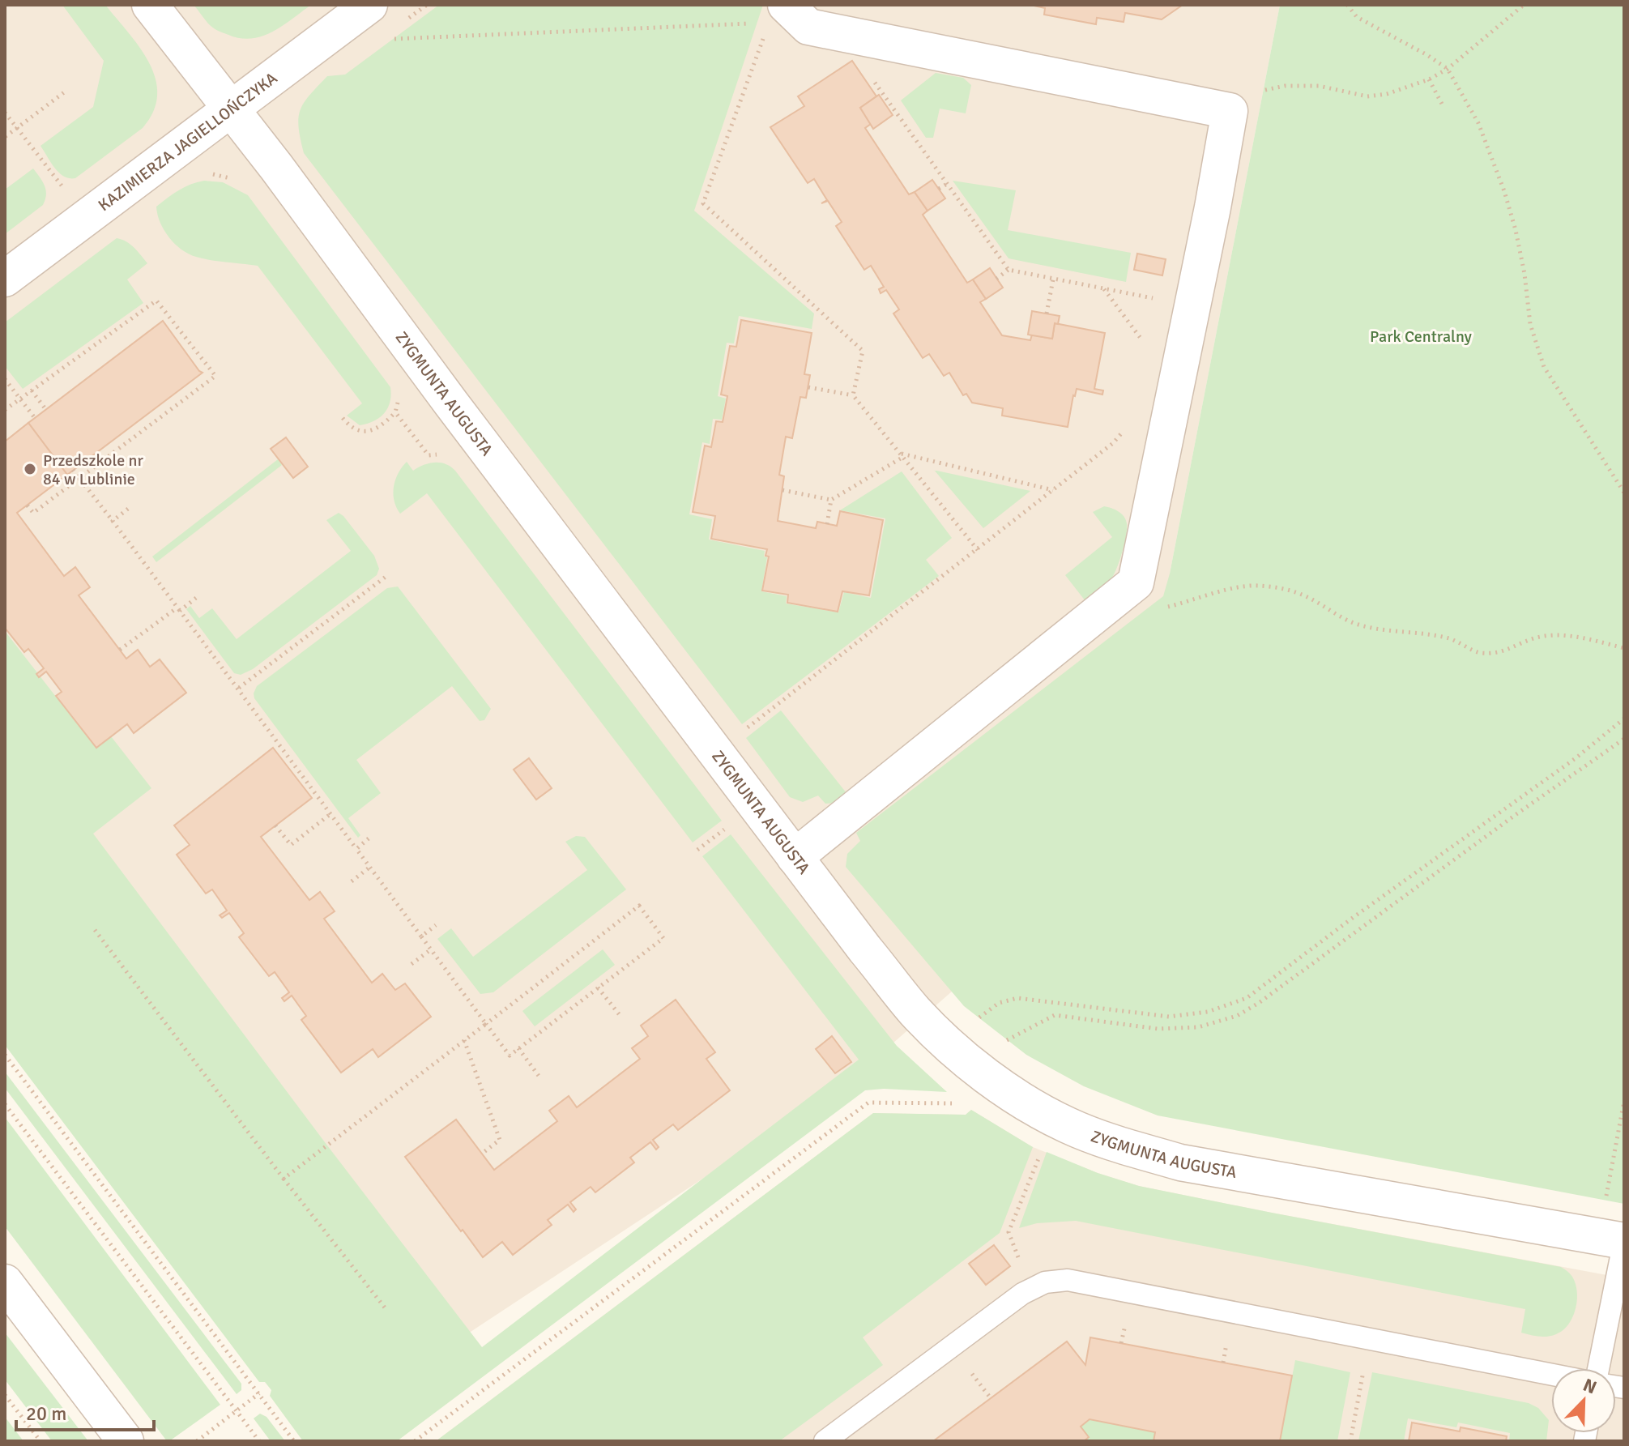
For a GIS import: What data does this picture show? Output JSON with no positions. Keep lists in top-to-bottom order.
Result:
{
  "streets": {
    "street": ["KAZIMIERZA JAGIELLOŃCZYKA", "ZYGMUNTA AUGUSTA"]
  },
  "crossings": [
    ["KAZIMIERZA JAGIELLOŃCZYKA", "ZYGMUNTA AUGUSTA"]
  ],
  "parks": ["Park Centralny"],
  "places": ["Przedszkole nr 84 w Lublinie"],
  "scale_bar": "20 m",
  "north": "top right"
}
